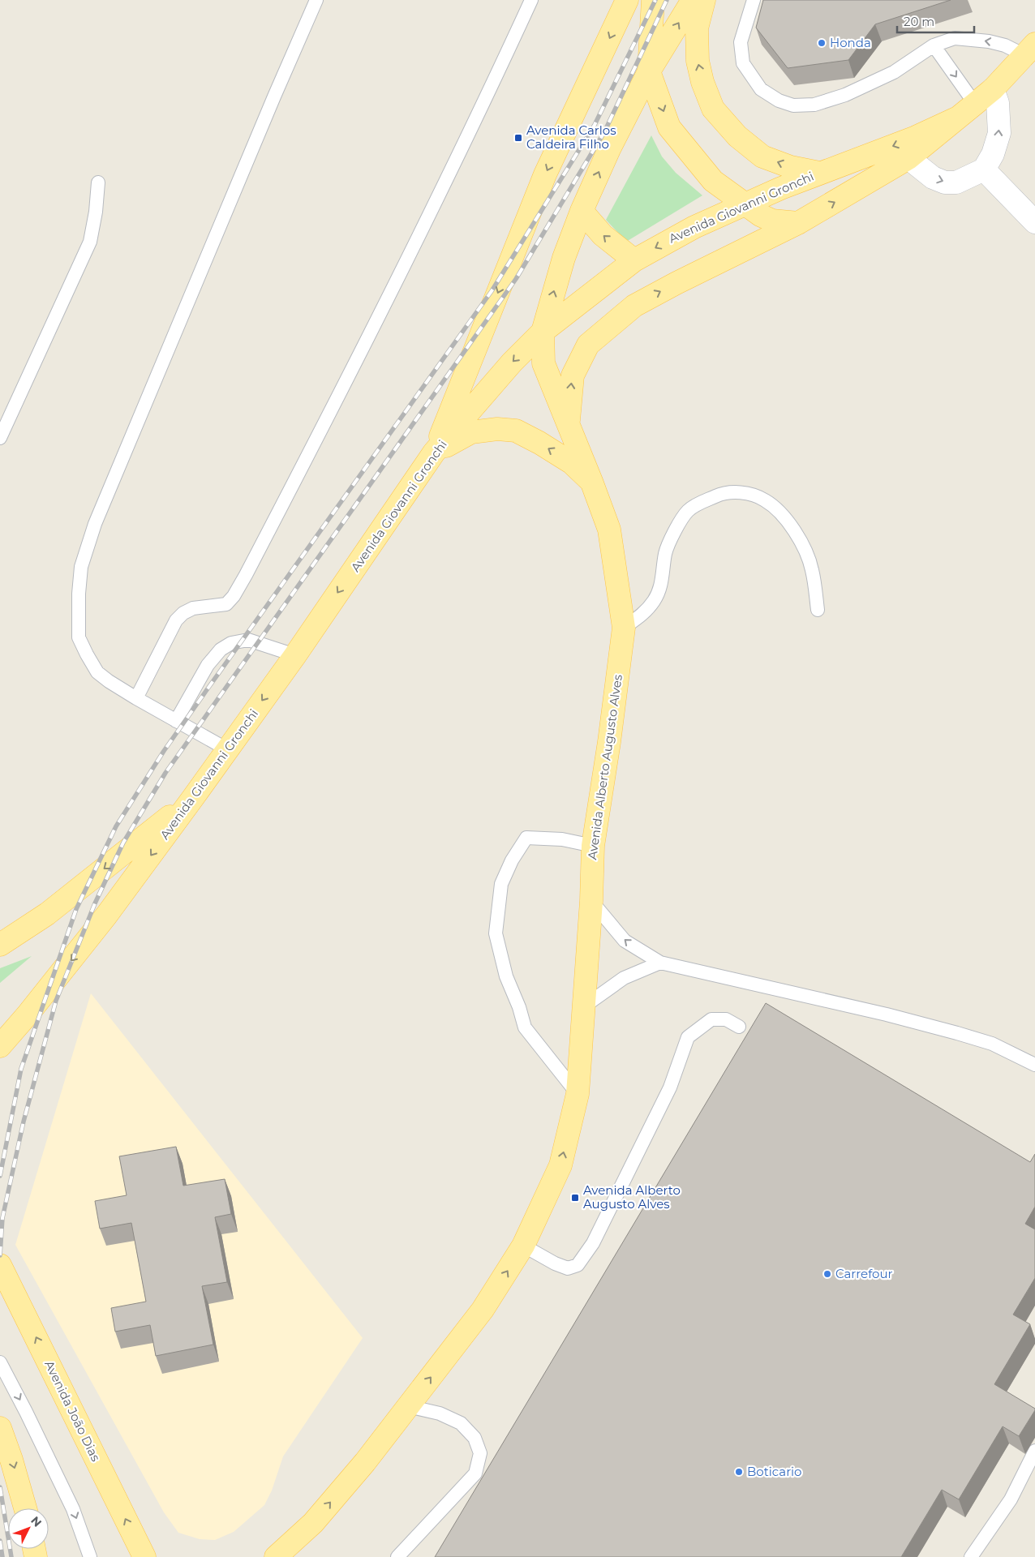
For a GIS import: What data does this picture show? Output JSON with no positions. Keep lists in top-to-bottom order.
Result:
{
  "streets": {
    "main road": ["Avenida Giovanni Gronchi", "Avenida Alberto Augusto Alves", "Avenida João Dias"]
  },
  "crossings": [
    ["Avenida Giovanni Gronchi", "Avenida Alberto Augusto Alves"]
  ],
  "one_way": ["Avenida Alberto Augusto Alves", "Avenida João Dias"],
  "places": {
    "other": ["Honda", "Carrefour", "Boticario"],
    "transit": ["Avenida Carlos Caldeira Filho", "Avenida Alberto Augusto Alves"]
  },
  "scale_bar": "20 m",
  "north": "top right"
}
